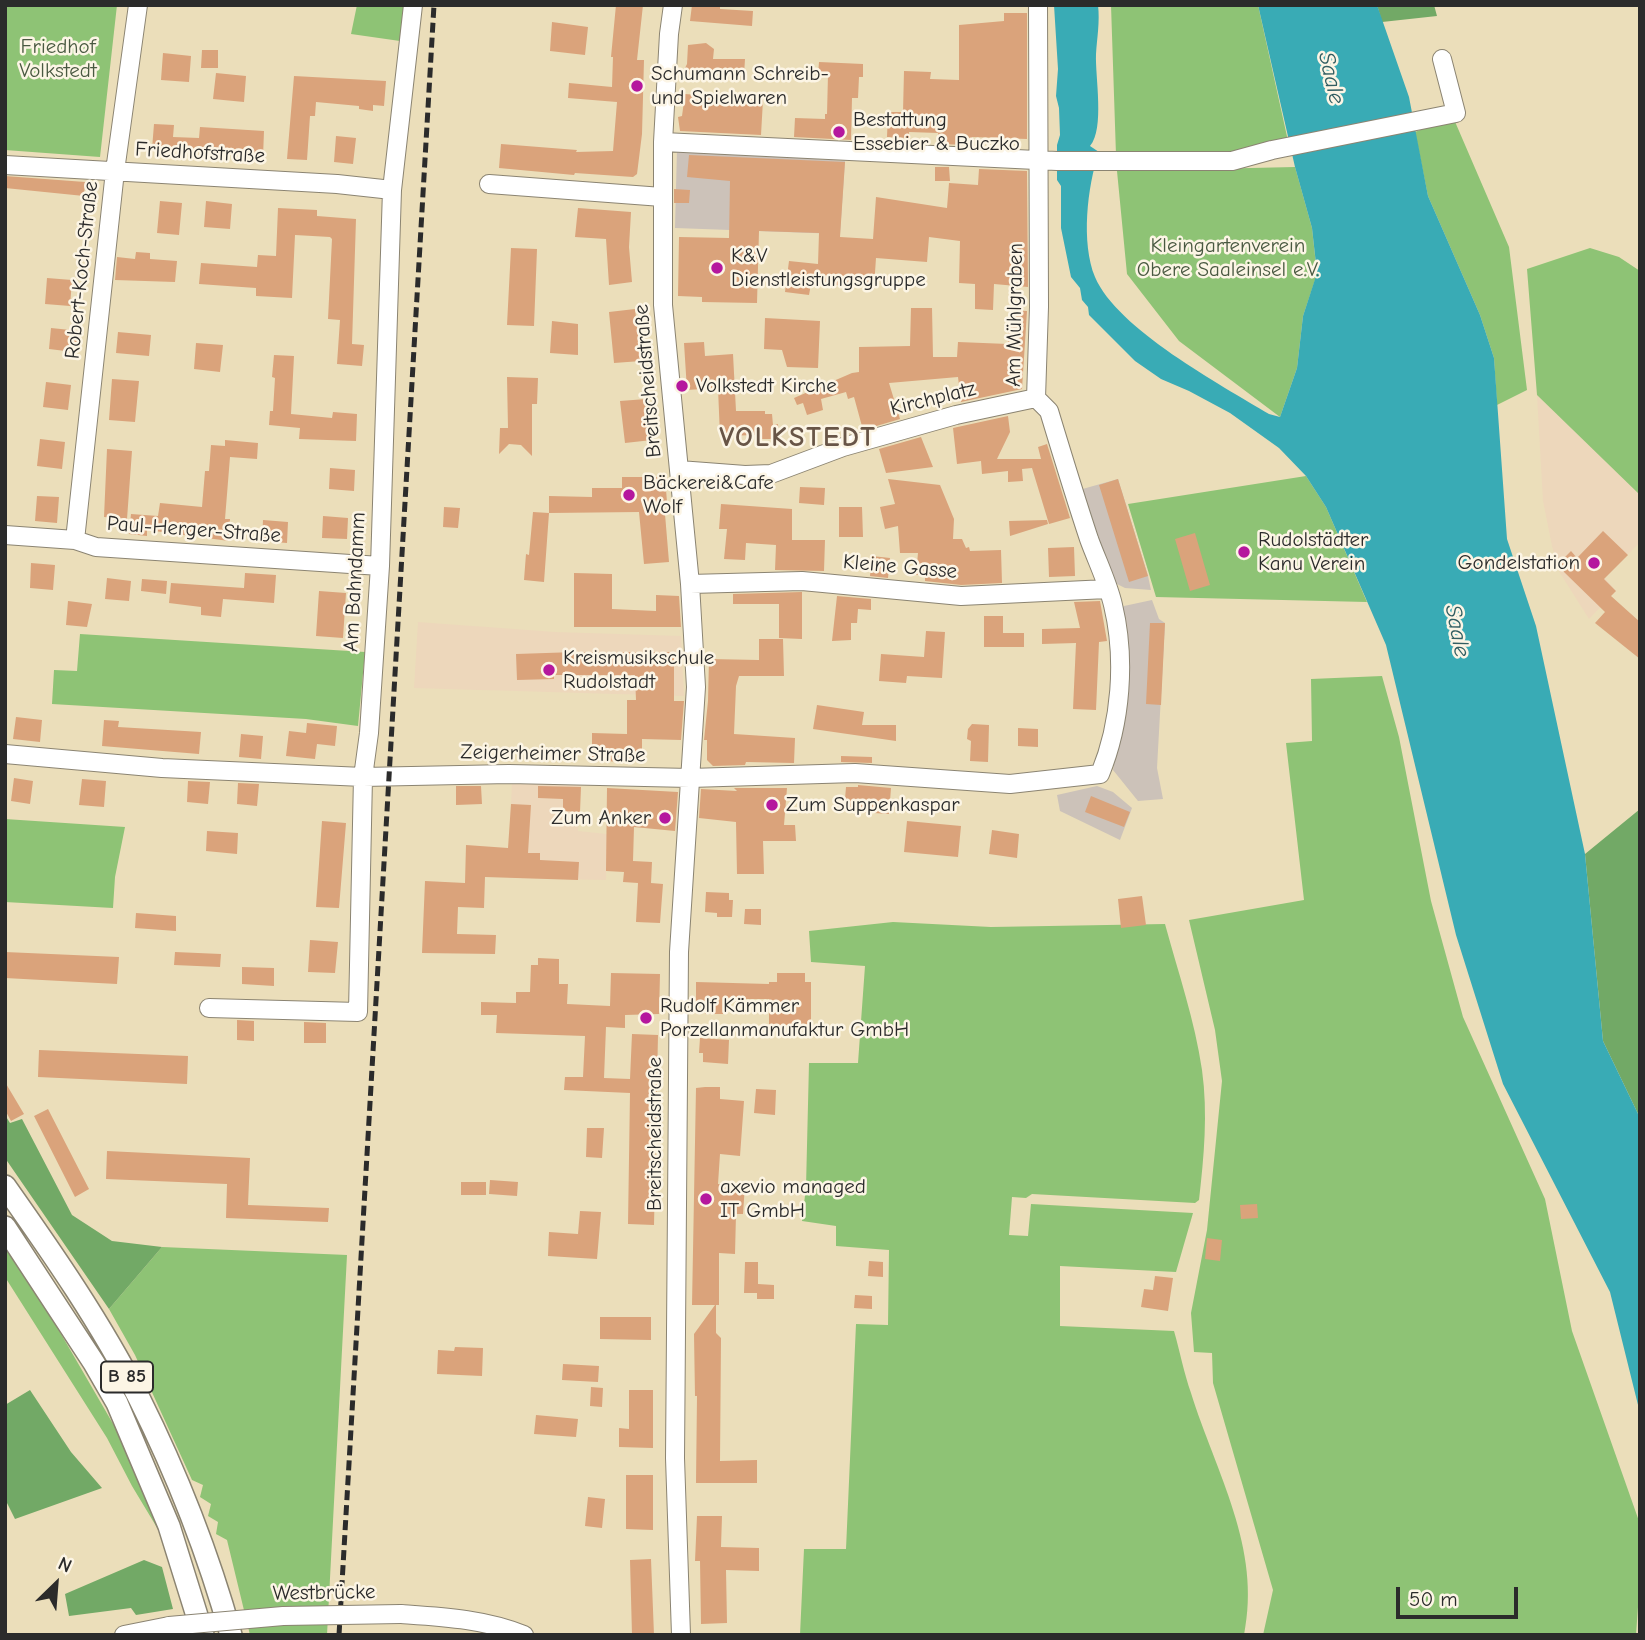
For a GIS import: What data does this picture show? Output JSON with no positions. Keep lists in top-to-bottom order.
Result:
{
  "streets": {
    "main road": ["B 85"],
    "street": [
      "Friedhofstraße",
      "Robert-Koch-Straße",
      "Am Mühlgraben",
      "Breitscheidstraße",
      "Kirchplatz",
      "Paul-Herger-Straße",
      "Kleine Gasse",
      "Am Bahndamm",
      "Zeigerheimer Straße",
      "Westbrücke"
    ]
  },
  "crossings": [
    ["Friedhofstraße", "Robert-Koch-Straße"],
    ["Friedhofstraße", "Am Bahndamm"],
    ["Robert-Koch-Straße", "Paul-Herger-Straße"],
    ["Am Mühlgraben", "Kirchplatz"],
    ["Am Mühlgraben", "Kleine Gasse"],
    ["Am Mühlgraben", "Zeigerheimer Straße"],
    ["Breitscheidstraße", "Kirchplatz"],
    ["Breitscheidstraße", "Kleine Gasse"],
    ["Breitscheidstraße", "Zeigerheimer Straße"],
    ["Paul-Herger-Straße", "Am Bahndamm"],
    ["Am Bahndamm", "Zeigerheimer Straße"]
  ],
  "districts": ["VOLKSTEDT"],
  "water": ["Saale"],
  "parks": ["Friedhof Volkstedt", "Kleingartenverein Obere Saaleinsel e.V."],
  "places": [
    "Schumann Schreib- und Spielwaren",
    "Bestattung Essebier & Buczko",
    "K&V Dienstleistungsgruppe",
    "Volkstedt Kirche",
    "Bäckerei&Cafe Wolf",
    "Rudolstädter Kanu Verein",
    "Gondelstation",
    "Kreismusikschule Rudolstadt",
    "Zum Suppenkaspar",
    "Zum Anker",
    "Rudolf Kämmer Porzellanmanufaktur GmbH",
    "axevio managed IT GmbH"
  ],
  "scale_bar": "50 m",
  "north": "top right"
}
